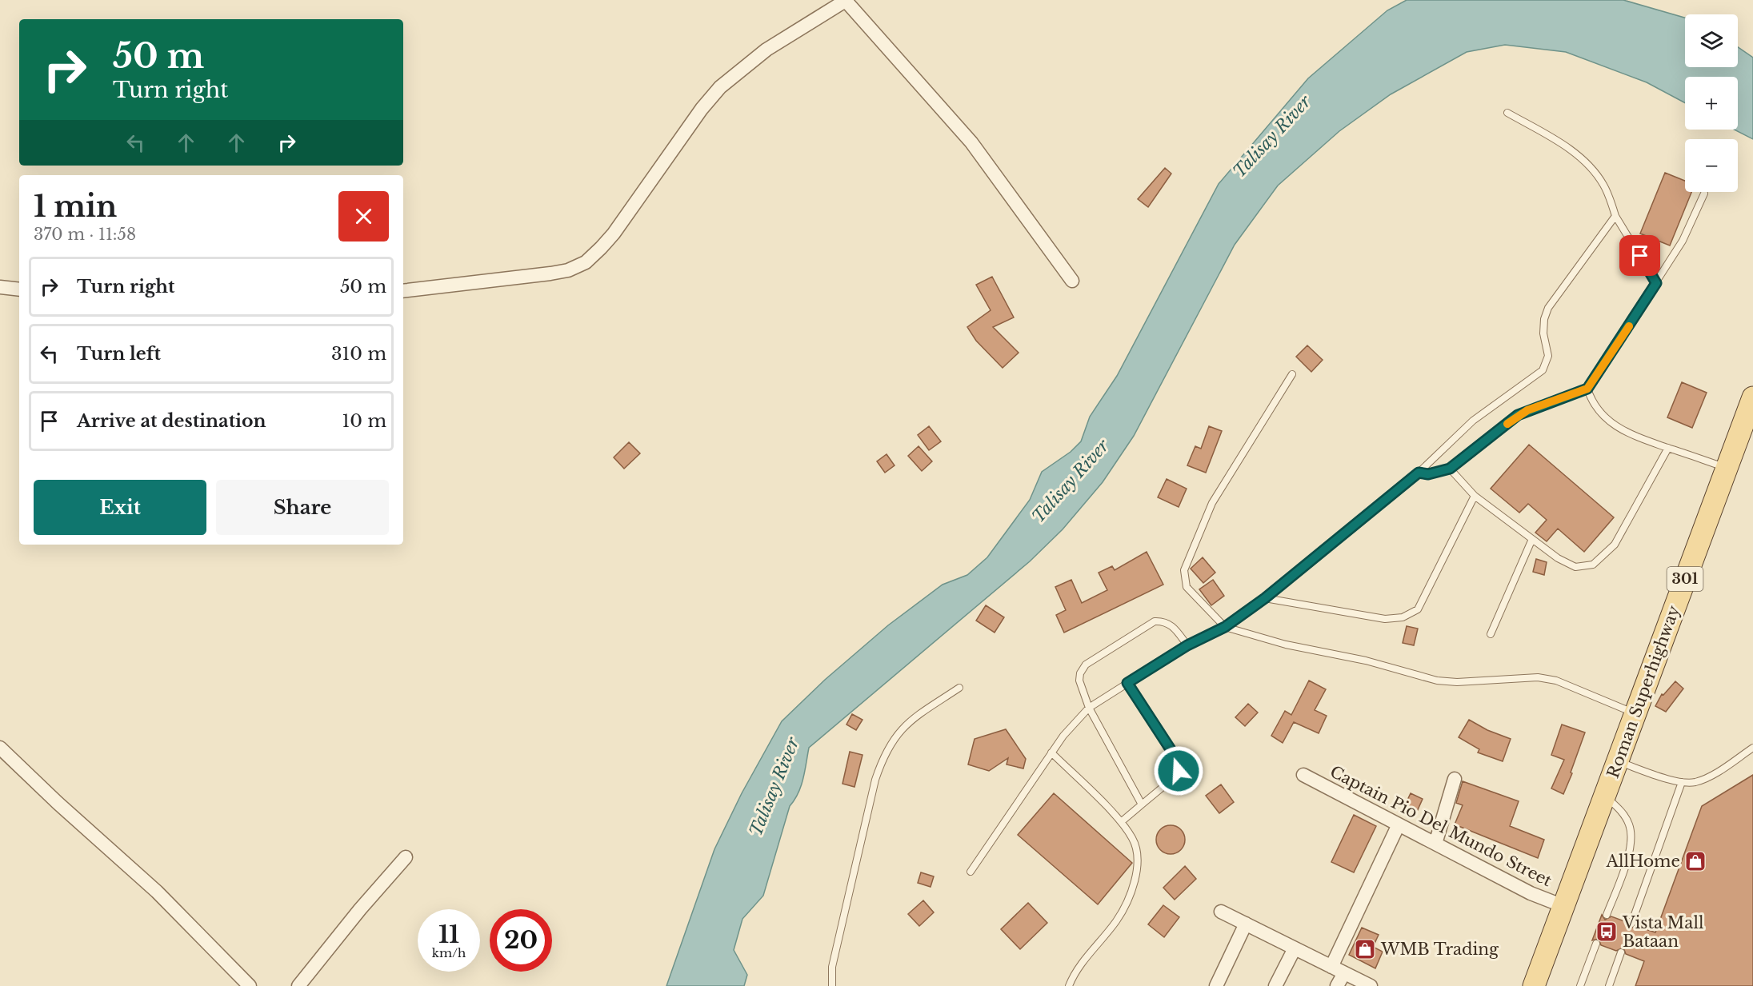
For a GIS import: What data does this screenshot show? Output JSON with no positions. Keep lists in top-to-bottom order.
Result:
{
  "streets": {
    "main road": ["301", "Roman Superhighway"],
    "street": ["Captain Pio Del Mundo Street"]
  },
  "crossings": [
    ["Roman Superhighway", "Captain Pio Del Mundo Street"]
  ],
  "water": ["Talisay River"],
  "places": {
    "shop": ["AllHome", "WMB Trading"],
    "bus stop": ["Vista Mall Bataan"]
  },
  "page": {
    "map_buttons": ["+", "−"],
    "turn": ["50 m", "Turn right"],
    "heading": ["1 min", "370 m · 11:58"],
    "list": [
      {
        "name": "Turn right",
        "value": "50 m"
      },
      {
        "name": "Turn left",
        "value": "310 m"
      },
      {
        "name": "Arrive at destination",
        "value": "10 m"
      }
    ],
    "buttons": ["Exit", "Share"],
    "speed": "11 km/h",
    "limit": "20"
  }
}
